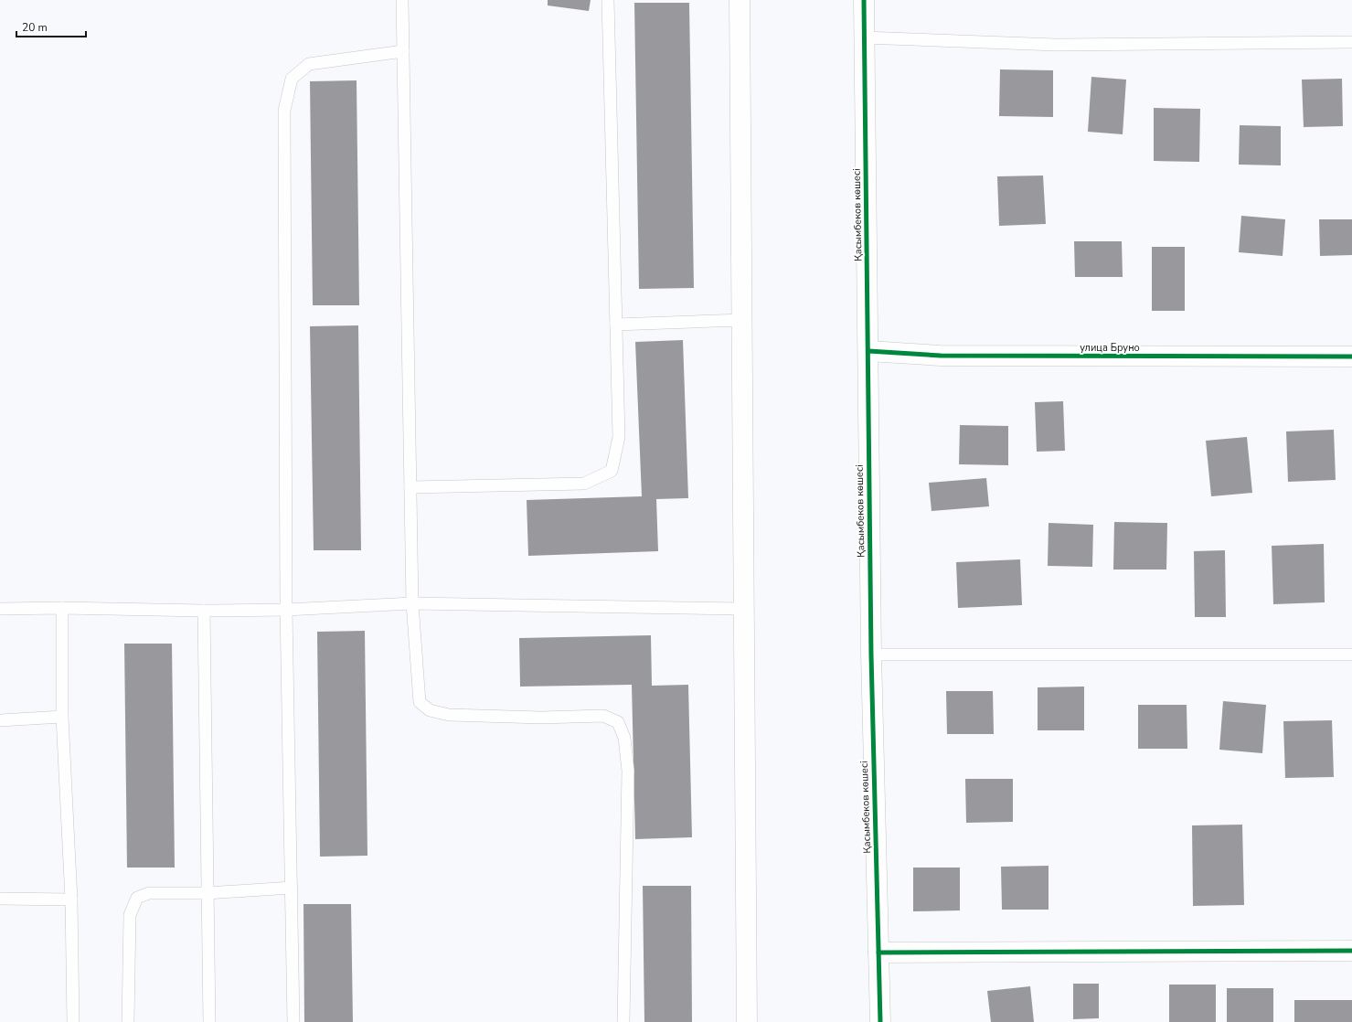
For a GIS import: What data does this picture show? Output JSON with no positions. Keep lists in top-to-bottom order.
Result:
{
  "streets": {
    "street": ["Қасымбеков көшесі", "улица Бруно"]
  },
  "crossings": [
    ["Қасымбеков көшесі", "улица Бруно"]
  ],
  "scale_bar": "20 m"
}
